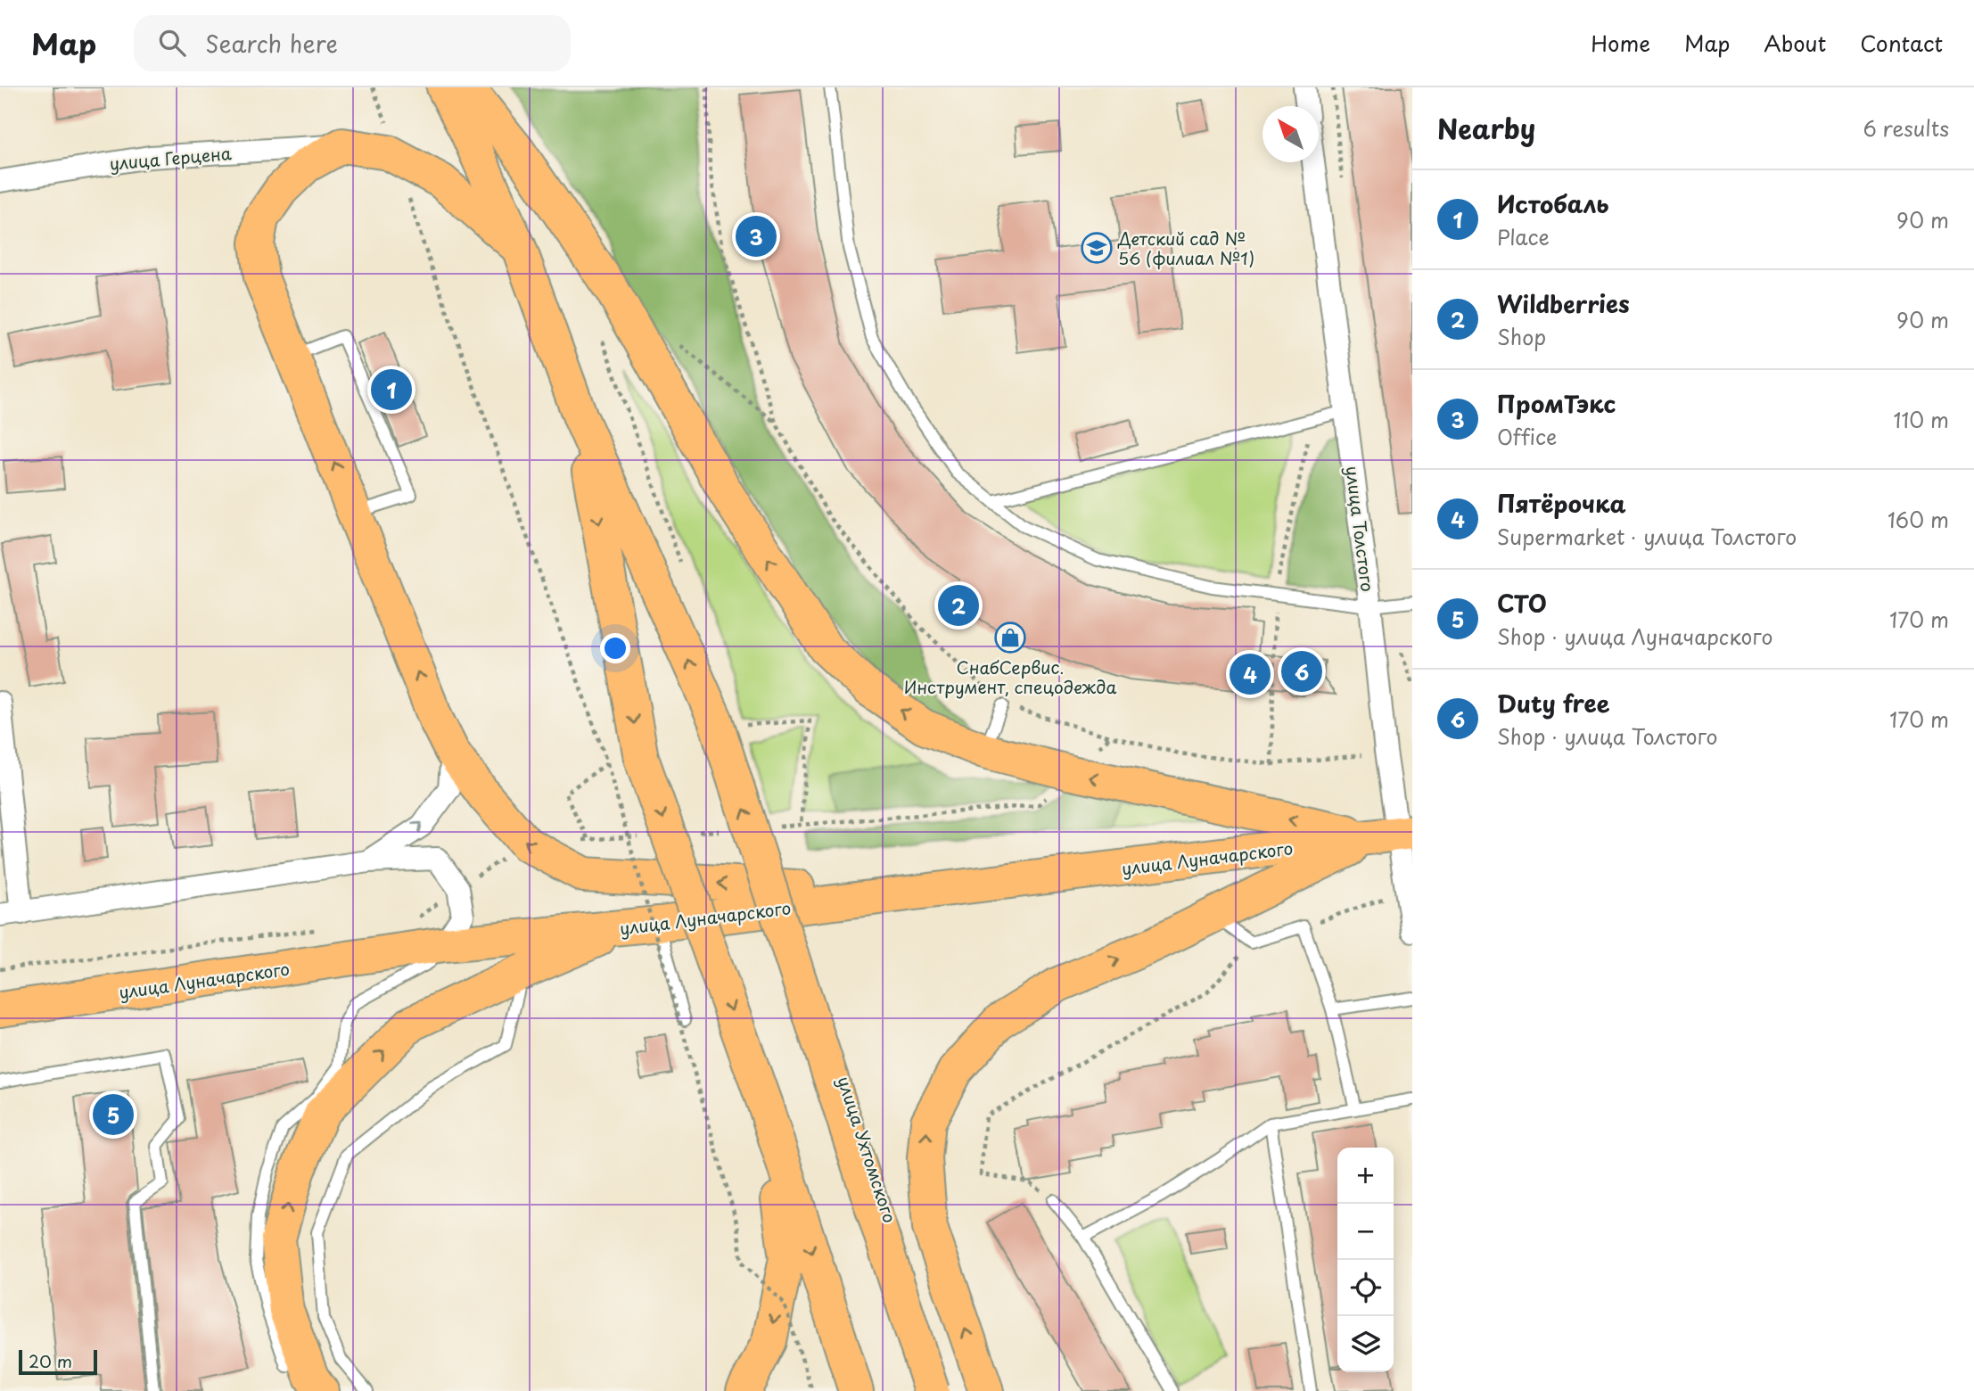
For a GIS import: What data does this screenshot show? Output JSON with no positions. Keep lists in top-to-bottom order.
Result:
{
  "streets": {
    "main road": ["улица Луначарского"],
    "street": ["улица Герцена", "улица Толстого", "улица Ухтомского"]
  },
  "crossings": [
    ["улица Толстого", "улица Луначарского"],
    ["улица Луначарского", "улица Ухтомского"]
  ],
  "places": {
    "school or university": ["Детский сад № 56 (филиал №1)"],
    "shop": ["СнабСервис. Инструмент, спецодежда"]
  },
  "scale_bar": "20 m",
  "north": "top left",
  "page": {
    "header": "Map",
    "search": "Search here",
    "nav": [
      "Home",
      "Map",
      "About",
      "Contact"
    ],
    "heading": ["Nearby", "6 results"],
    "list": [
      {
        "mark": "1",
        "name": "Истобаль",
        "note": "Place",
        "value": "90 m"
      },
      {
        "mark": "2",
        "name": "Wildberries",
        "note": "Shop",
        "value": "90 m"
      },
      {
        "mark": "3",
        "name": "ПромТэкс",
        "note": "Office",
        "value": "110 m"
      },
      {
        "mark": "4",
        "name": "Пятёрочка",
        "note": "Supermarket · улица Толстого",
        "value": "160 m"
      },
      {
        "mark": "5",
        "name": "СТО",
        "note": "Shop · улица Луначарского",
        "value": "170 m"
      },
      {
        "mark": "6",
        "name": "Duty free",
        "note": "Shop · улица Толстого",
        "value": "170 m"
      }
    ],
    "pins": [
      "3",
      "1",
      "2",
      "6",
      "4",
      "5"
    ],
    "map_buttons": ["+", "−"],
    "scale": "20 m"
  }
}
